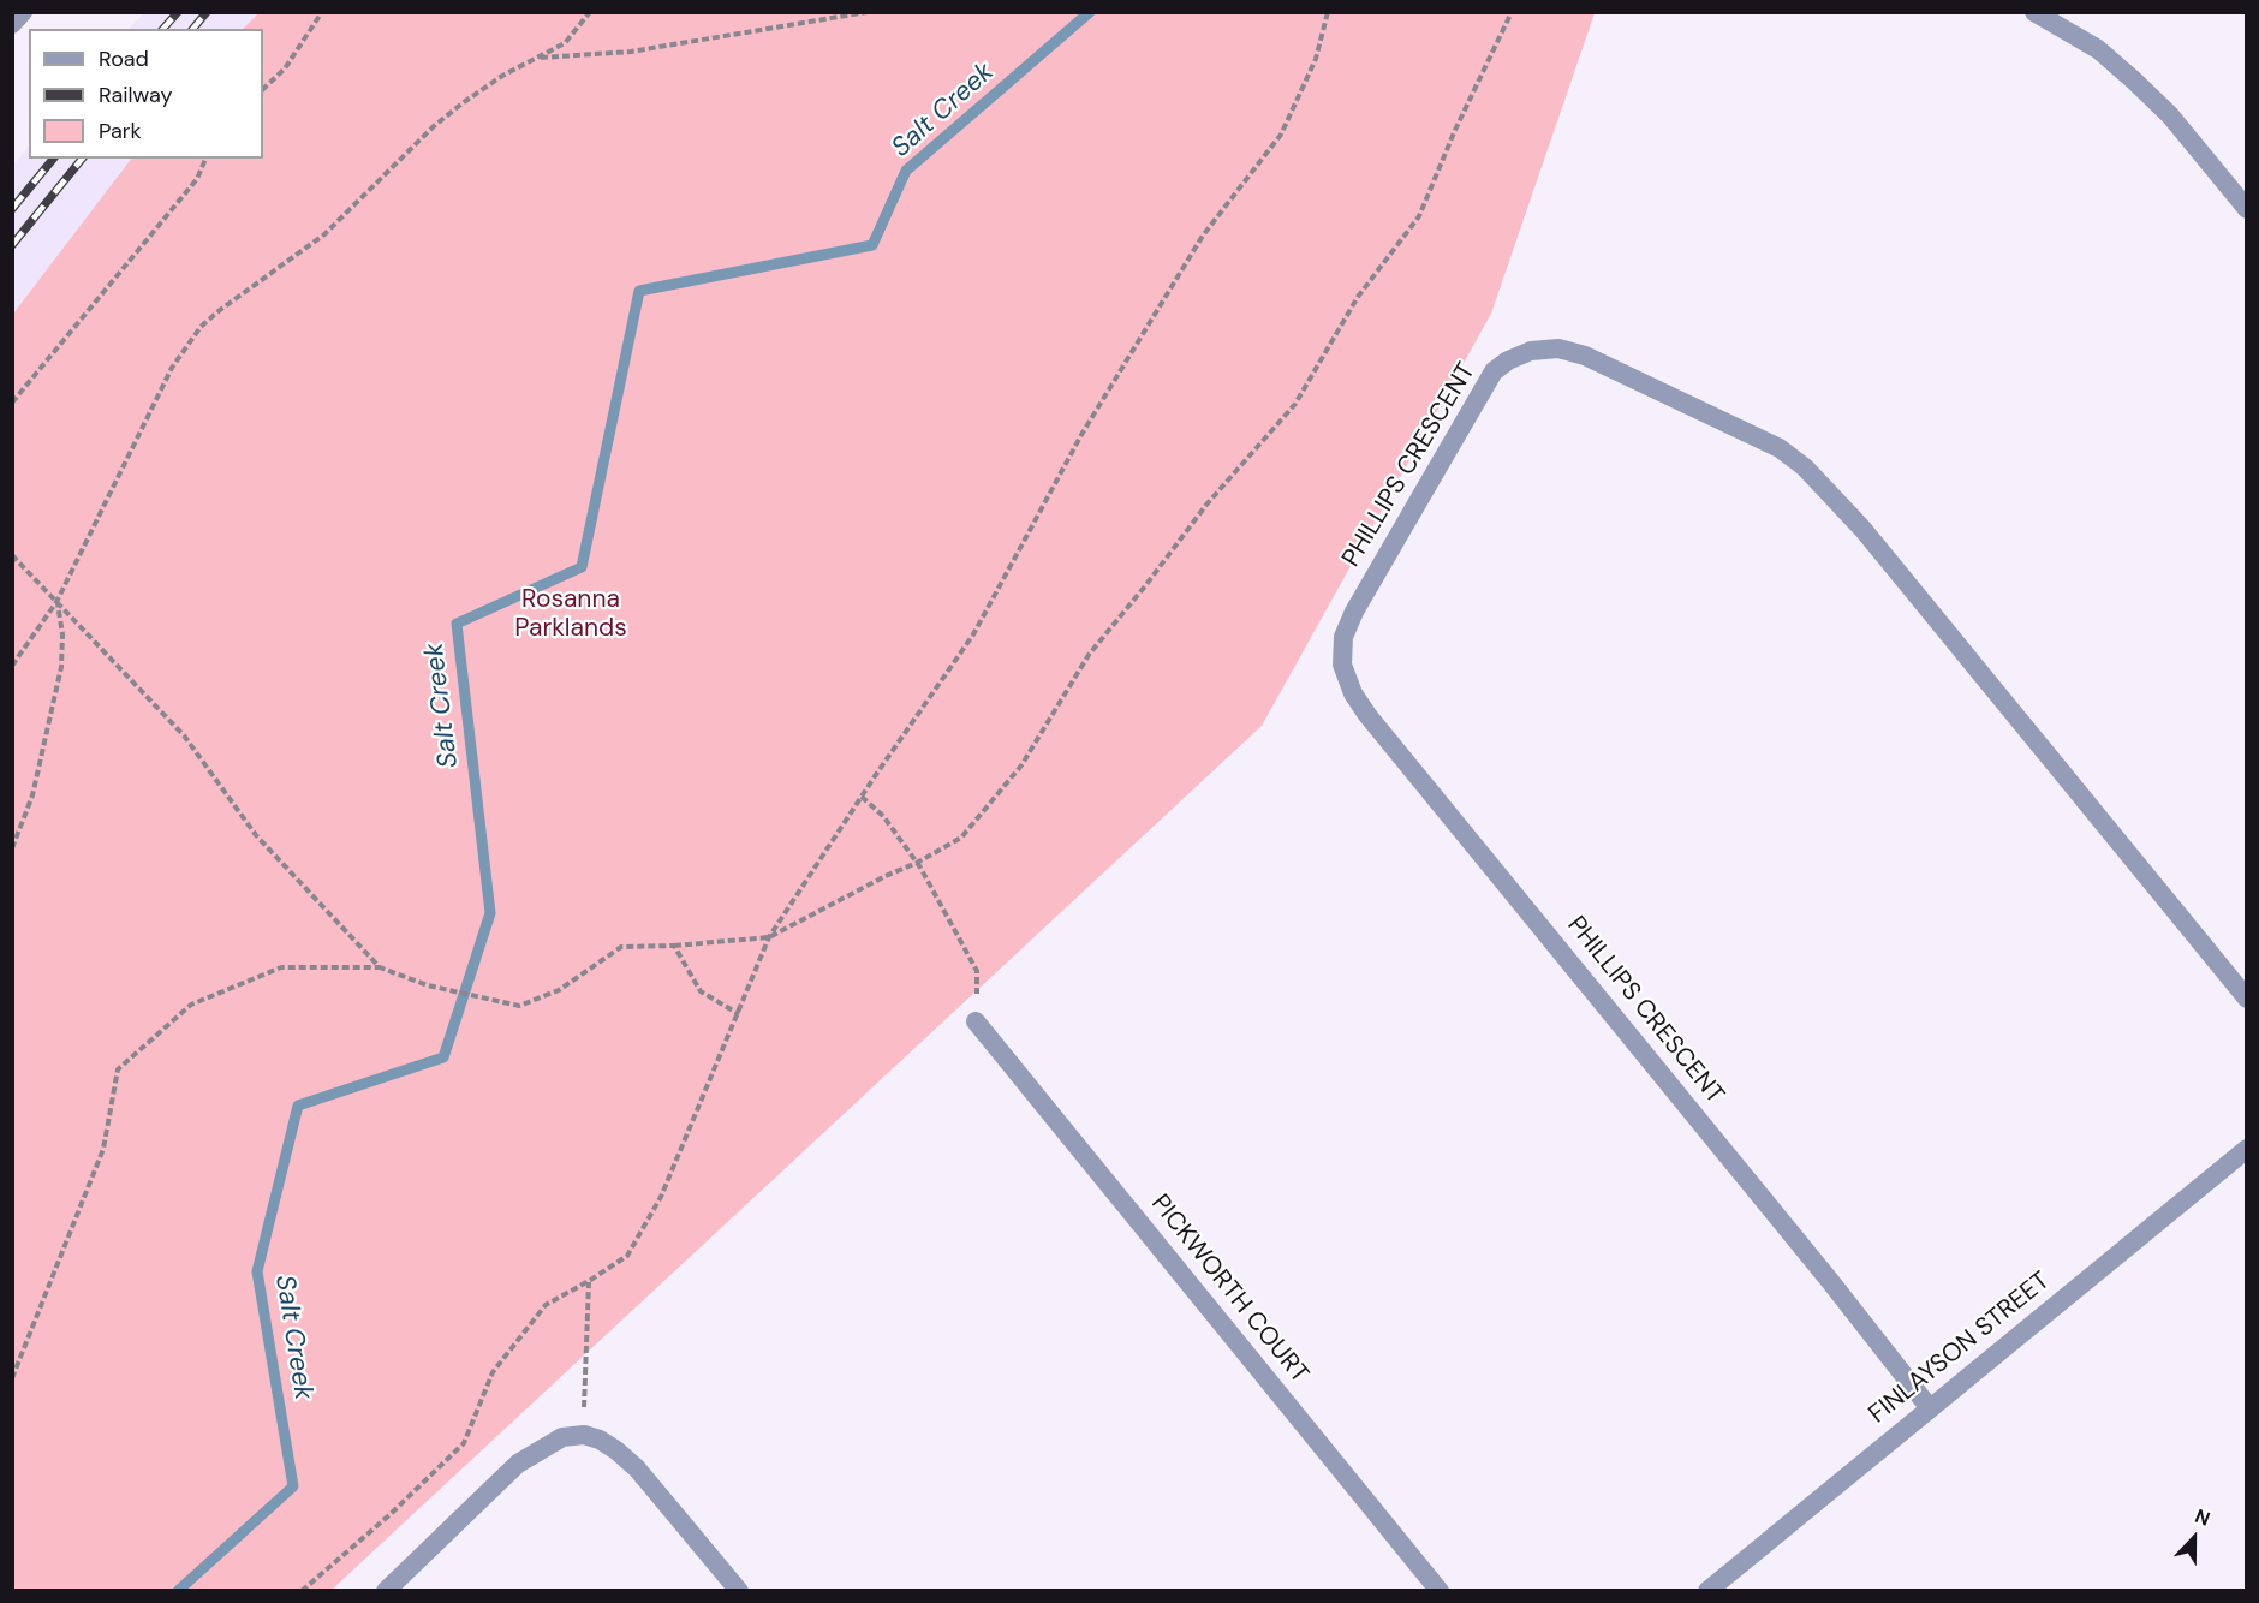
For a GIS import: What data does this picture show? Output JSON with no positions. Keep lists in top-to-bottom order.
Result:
{
  "streets": {
    "street": ["PHILLIPS CRESCENT", "PICKWORTH COURT", "FINLAYSON STREET"]
  },
  "crossings": [
    ["PHILLIPS CRESCENT", "FINLAYSON STREET"]
  ],
  "water": ["Salt Creek"],
  "parks": ["Rosanna Parklands"],
  "legend": ["Road", "Railway", "Park"],
  "north": "top"
}
